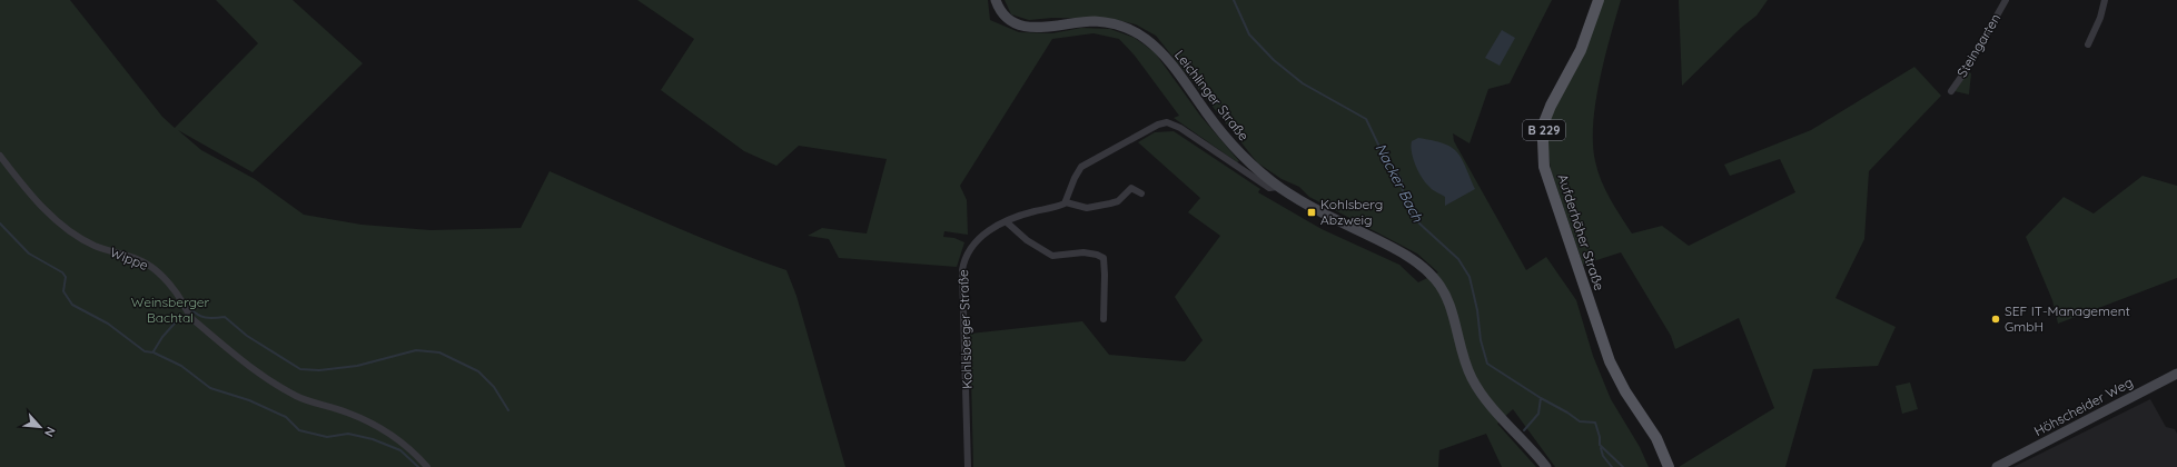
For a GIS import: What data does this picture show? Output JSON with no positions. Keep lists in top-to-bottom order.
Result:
{
  "streets": {
    "main road": [
      "Leichlinger Straße",
      "B 229",
      "Aufderhöher Straße",
      "Höhscheider Weg"
    ],
    "street": ["Steingarten", "Wippe", "Kohlsberger Straße"]
  },
  "water": ["Nacker Bach"],
  "parks": ["Weinsberger Bachtal"],
  "places": {
    "transit": ["Kohlsberg Abzweig"],
    "other": ["SEF IT-Management GmbH"]
  },
  "north": "bottom right"
}
